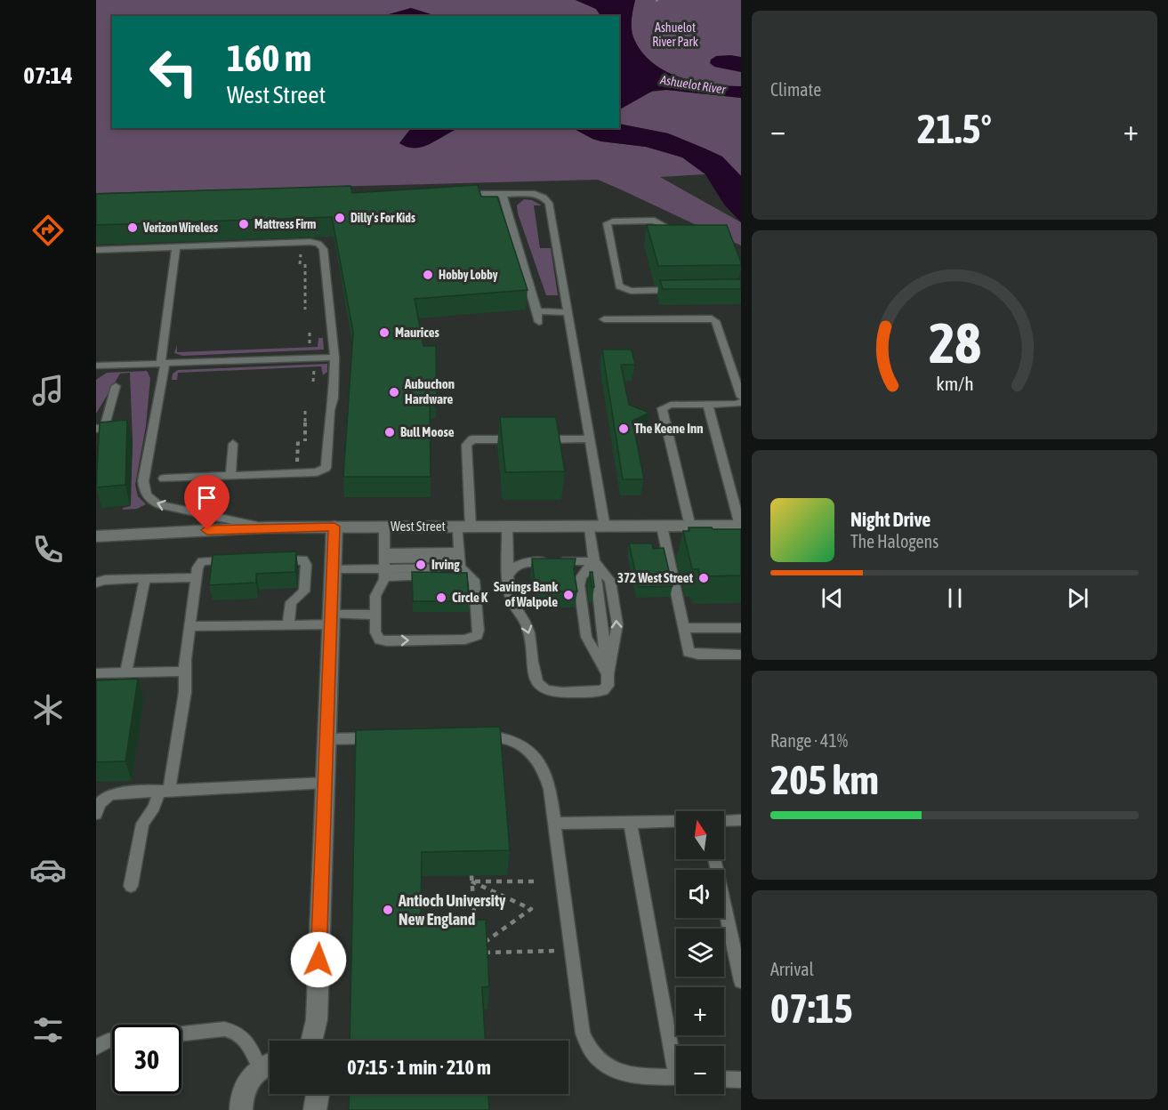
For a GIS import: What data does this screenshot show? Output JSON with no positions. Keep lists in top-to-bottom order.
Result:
{
  "streets": {
    "street": ["West Street"]
  },
  "water": ["Ashuelot River"],
  "parks": ["Ashuelot River Park"],
  "places": [
    "Dilly's For Kids",
    "Mattress Firm",
    "Verizon Wireless",
    "Hobby Lobby",
    "Maurices",
    "Aubuchon Hardware",
    "The Keene Inn",
    "Bull Moose",
    "Irving",
    "372 West Street",
    "Savings Bank of Walpole",
    "Circle K",
    "Antioch University New England"
  ],
  "north": "top",
  "page": {
    "tabs": "07:14",
    "tile": [
      "Climate",
      ["Range · 41%", "205 km"],
      ["Arrival", "07:15"]
    ],
    "turn": ["160 m", "West Street"],
    "heat": ["−", "21.5°", "+"],
    "song": ["Night Drive", "The Halogens"],
    "map_buttons": ["+", "−"],
    "limit": "30",
    "trip": "07:15 · 1 min · 210 m",
    "gauge": ["28", "km/h"]
  }
}
